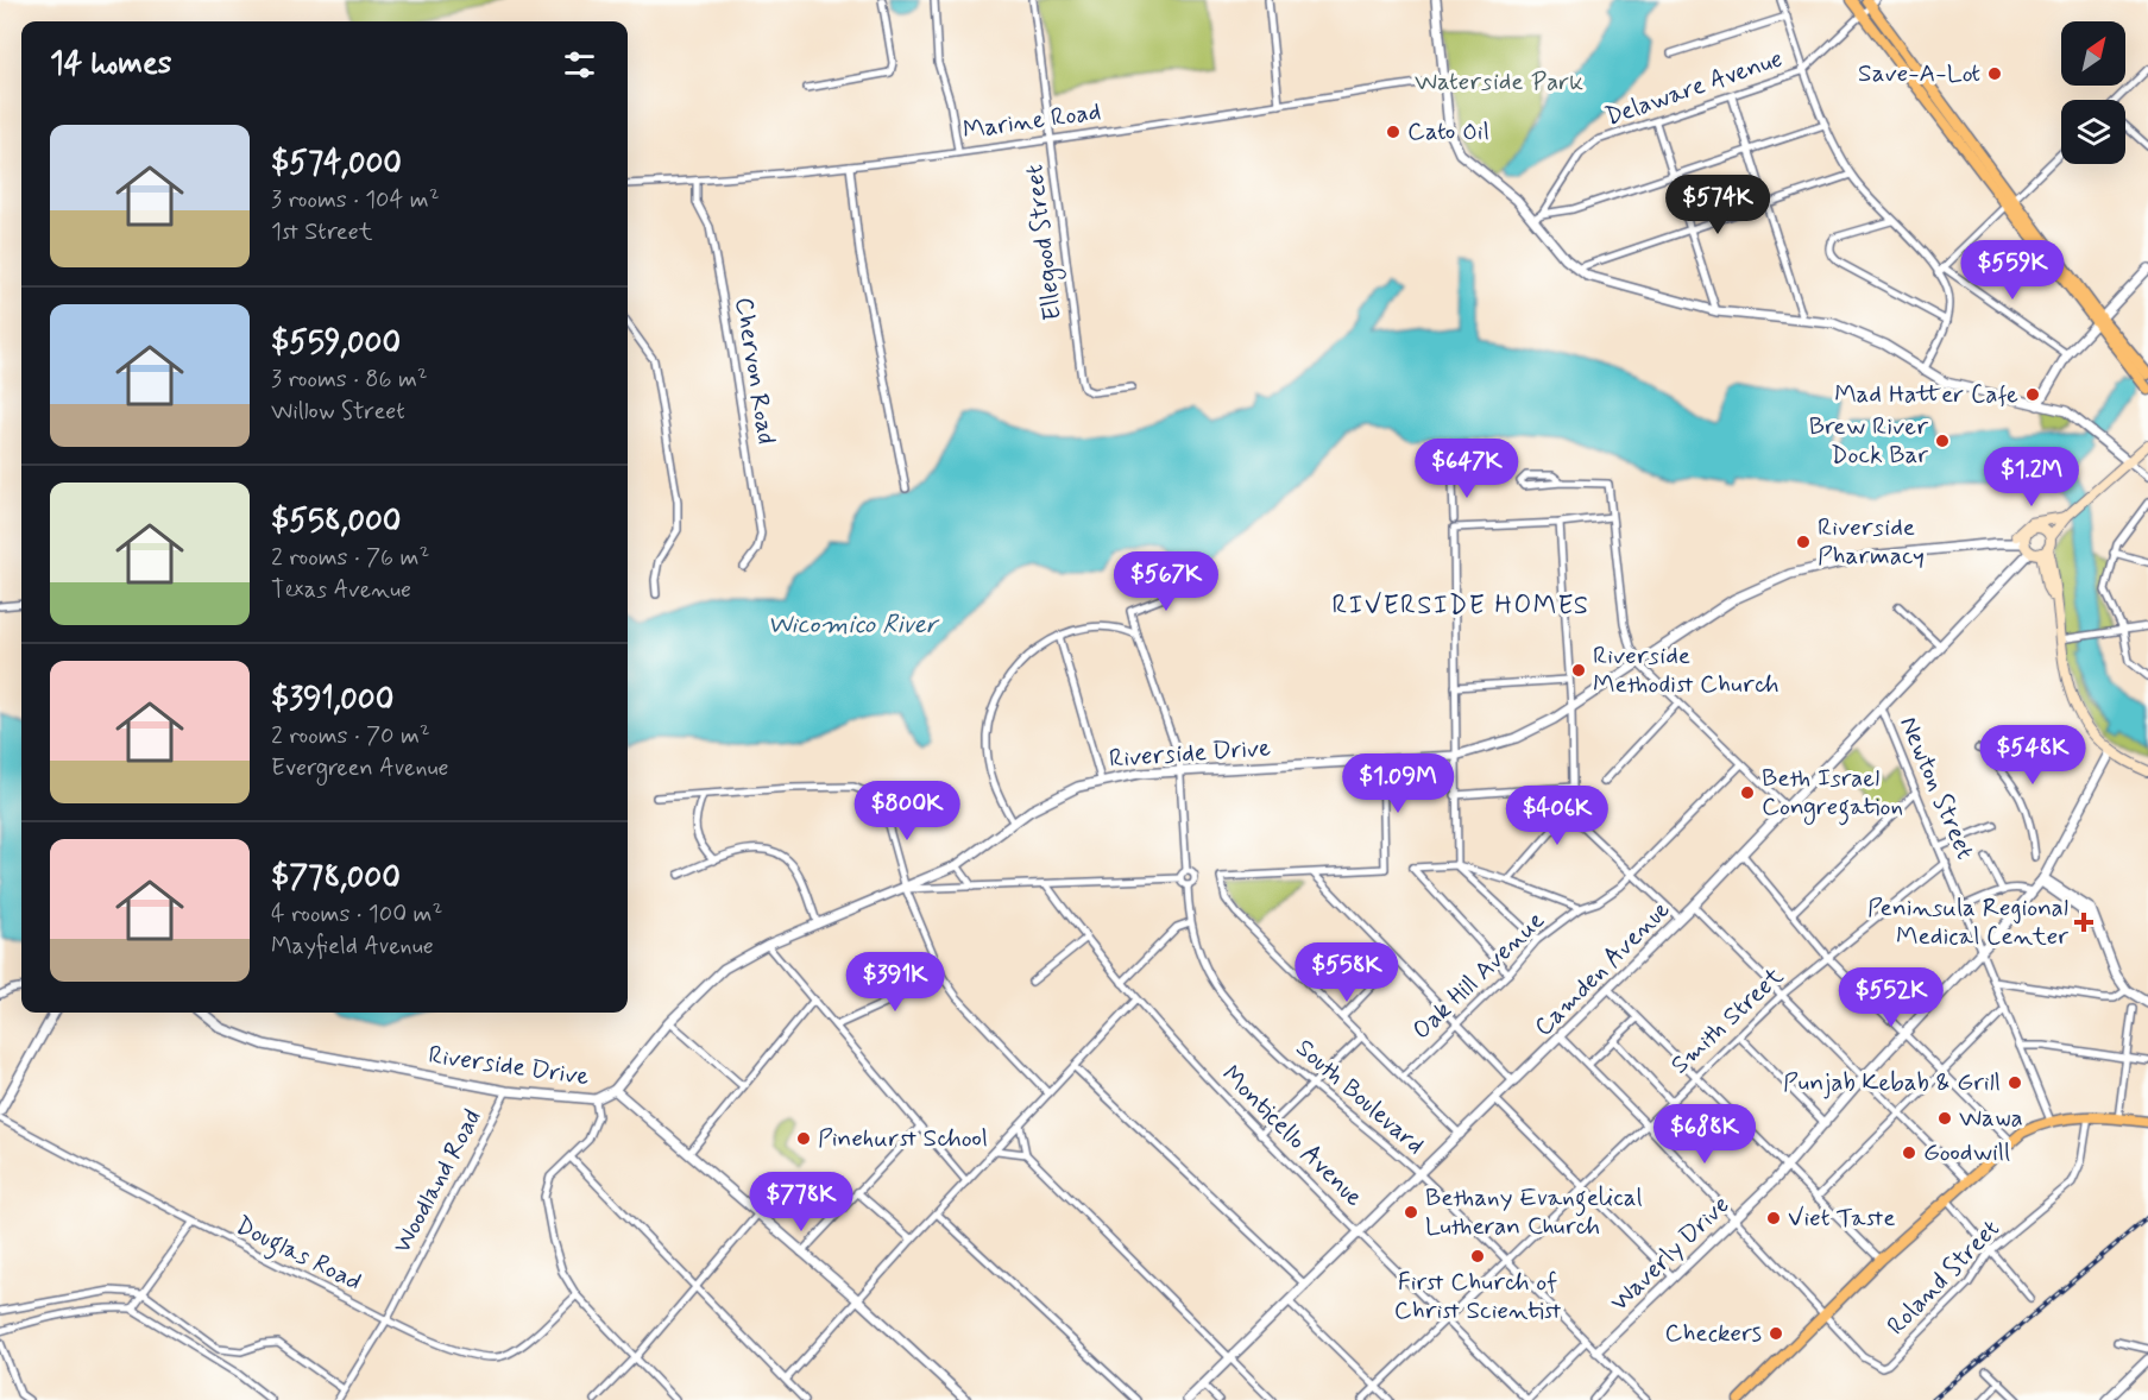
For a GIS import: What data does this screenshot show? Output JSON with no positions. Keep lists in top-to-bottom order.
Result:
{
  "streets": {
    "street": [
      "Delaware Avenue",
      "Marine Road",
      "Ellegood Street",
      "Chervon Road",
      "Riverside Drive",
      "Newton Street",
      "Camden Avenue",
      "Oak Hill Avenue",
      "Smith Street",
      "South Boulevard",
      "Monticello Avenue",
      "Woodland Road",
      "Douglas Road",
      "Waverly Drive",
      "Roland Street"
    ]
  },
  "crossings": [
    ["Marine Road", "Ellegood Street"],
    ["Marine Road", "Chervon Road"],
    ["Riverside Drive", "Camden Avenue"],
    ["Riverside Drive", "Woodland Road"],
    ["Newton Street", "Camden Avenue"],
    ["Newton Street", "Smith Street"],
    ["Newton Street", "Waverly Drive"],
    ["Camden Avenue", "South Boulevard"],
    ["Camden Avenue", "Monticello Avenue"],
    ["Smith Street", "South Boulevard"],
    ["Smith Street", "Monticello Avenue"],
    ["South Boulevard", "Waverly Drive"],
    ["Woodland Road", "Douglas Road"]
  ],
  "districts": ["RIVERSIDE HOMES"],
  "water": ["Wicomico River"],
  "parks": ["Waterside Park"],
  "places": {
    "other": [
      "Save-A-Lot",
      "Cato Oil",
      "Mad Hatter Cafe",
      "Brew River Dock Bar",
      "Riverside Pharmacy",
      "Riverside Methodist Church",
      "Beth Israel Congregation",
      "Punjab Kebab & Grill",
      "Wawa",
      "Pinehurst School",
      "Goodwill",
      "Bethany Evangelical Lutheran Church",
      "Viet Taste",
      "First Church of Christ Scientist",
      "Checkers"
    ],
    "health": ["Peninsula Regional Medical Center"]
  },
  "north": "top right",
  "page": {
    "heading": "14 homes",
    "list": [
      {
        "name": "$574,000",
        "note": "3 rooms · 104 m² · 1st Street"
      },
      {
        "name": "$559,000",
        "note": "3 rooms · 86 m² · Willow Street"
      },
      {
        "name": "$558,000",
        "note": "2 rooms · 76 m² · Texas Avenue"
      },
      {
        "name": "$391,000",
        "note": "2 rooms · 70 m² · Evergreen Avenue"
      },
      {
        "name": "$778,000",
        "note": "4 rooms · 100 m² · Mayfield Avenue"
      }
    ],
    "price": [
      "$574K",
      "$559K",
      "$647K",
      "$1.2M",
      "$567K",
      "$548K",
      "$1.09M",
      "$800K",
      "$406K",
      "$558K",
      "$391K",
      "$552K",
      "$688K",
      "$778K"
    ]
  }
}
